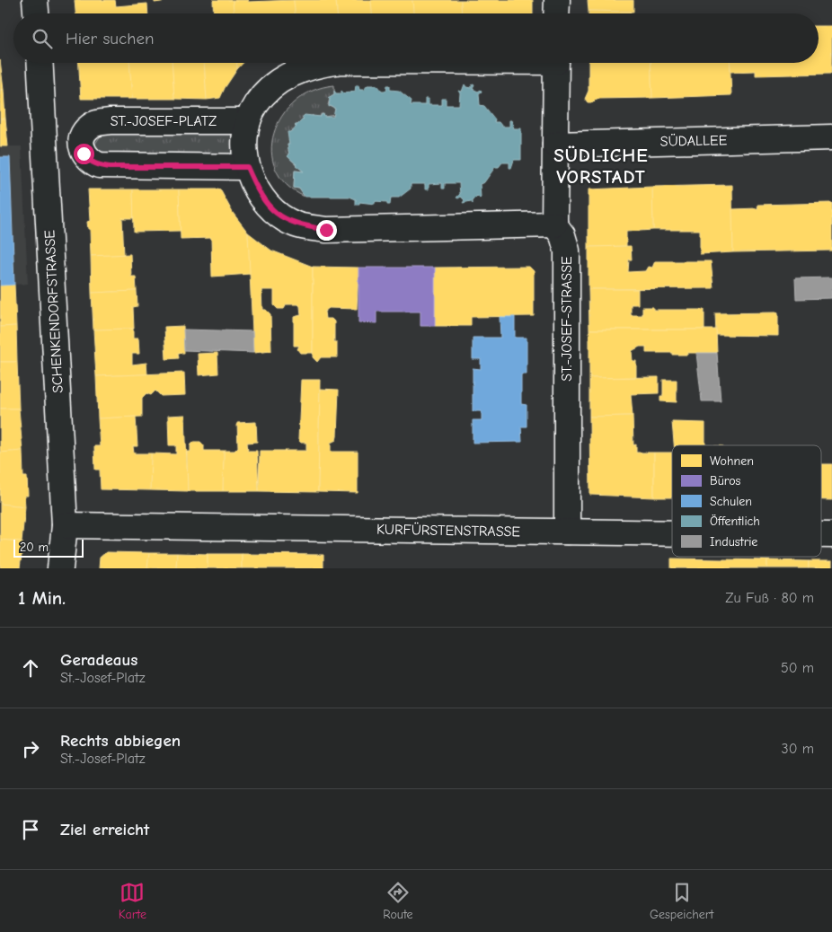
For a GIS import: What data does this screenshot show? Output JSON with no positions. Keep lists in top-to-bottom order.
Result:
{
  "streets": {
    "street": [
      "ST.-JOSEF-PLATZ",
      "SÜDALLEE",
      "SCHENKENDORFSTRASSE",
      "ST.-JOSEF-STRASSE",
      "KURFÜRSTENSTRASSE"
    ]
  },
  "crossings": [
    ["SÜDALLEE", "ST.-JOSEF-STRASSE"],
    ["SCHENKENDORFSTRASSE", "KURFÜRSTENSTRASSE"],
    ["ST.-JOSEF-STRASSE", "KURFÜRSTENSTRASSE"]
  ],
  "districts": ["SÜDLICHE VORSTADT"],
  "legend": [
    "Wohnen",
    "Büros",
    "Schulen",
    "Öffentlich",
    "Industrie"
  ],
  "scale_bar": "20 m",
  "page": {
    "search": "Hier suchen",
    "scale": "20 m",
    "heading": ["1 Min.", "Zu Fuß · 80 m"],
    "list": [
      ["Geradeaus", "St.-Josef-Platz", "50 m"],
      ["Rechts abbiegen", "St.-Josef-Platz", "30 m"],
      "Ziel erreicht"
    ],
    "nav": ["Karte", "Route", "Gespeichert"]
  }
}
